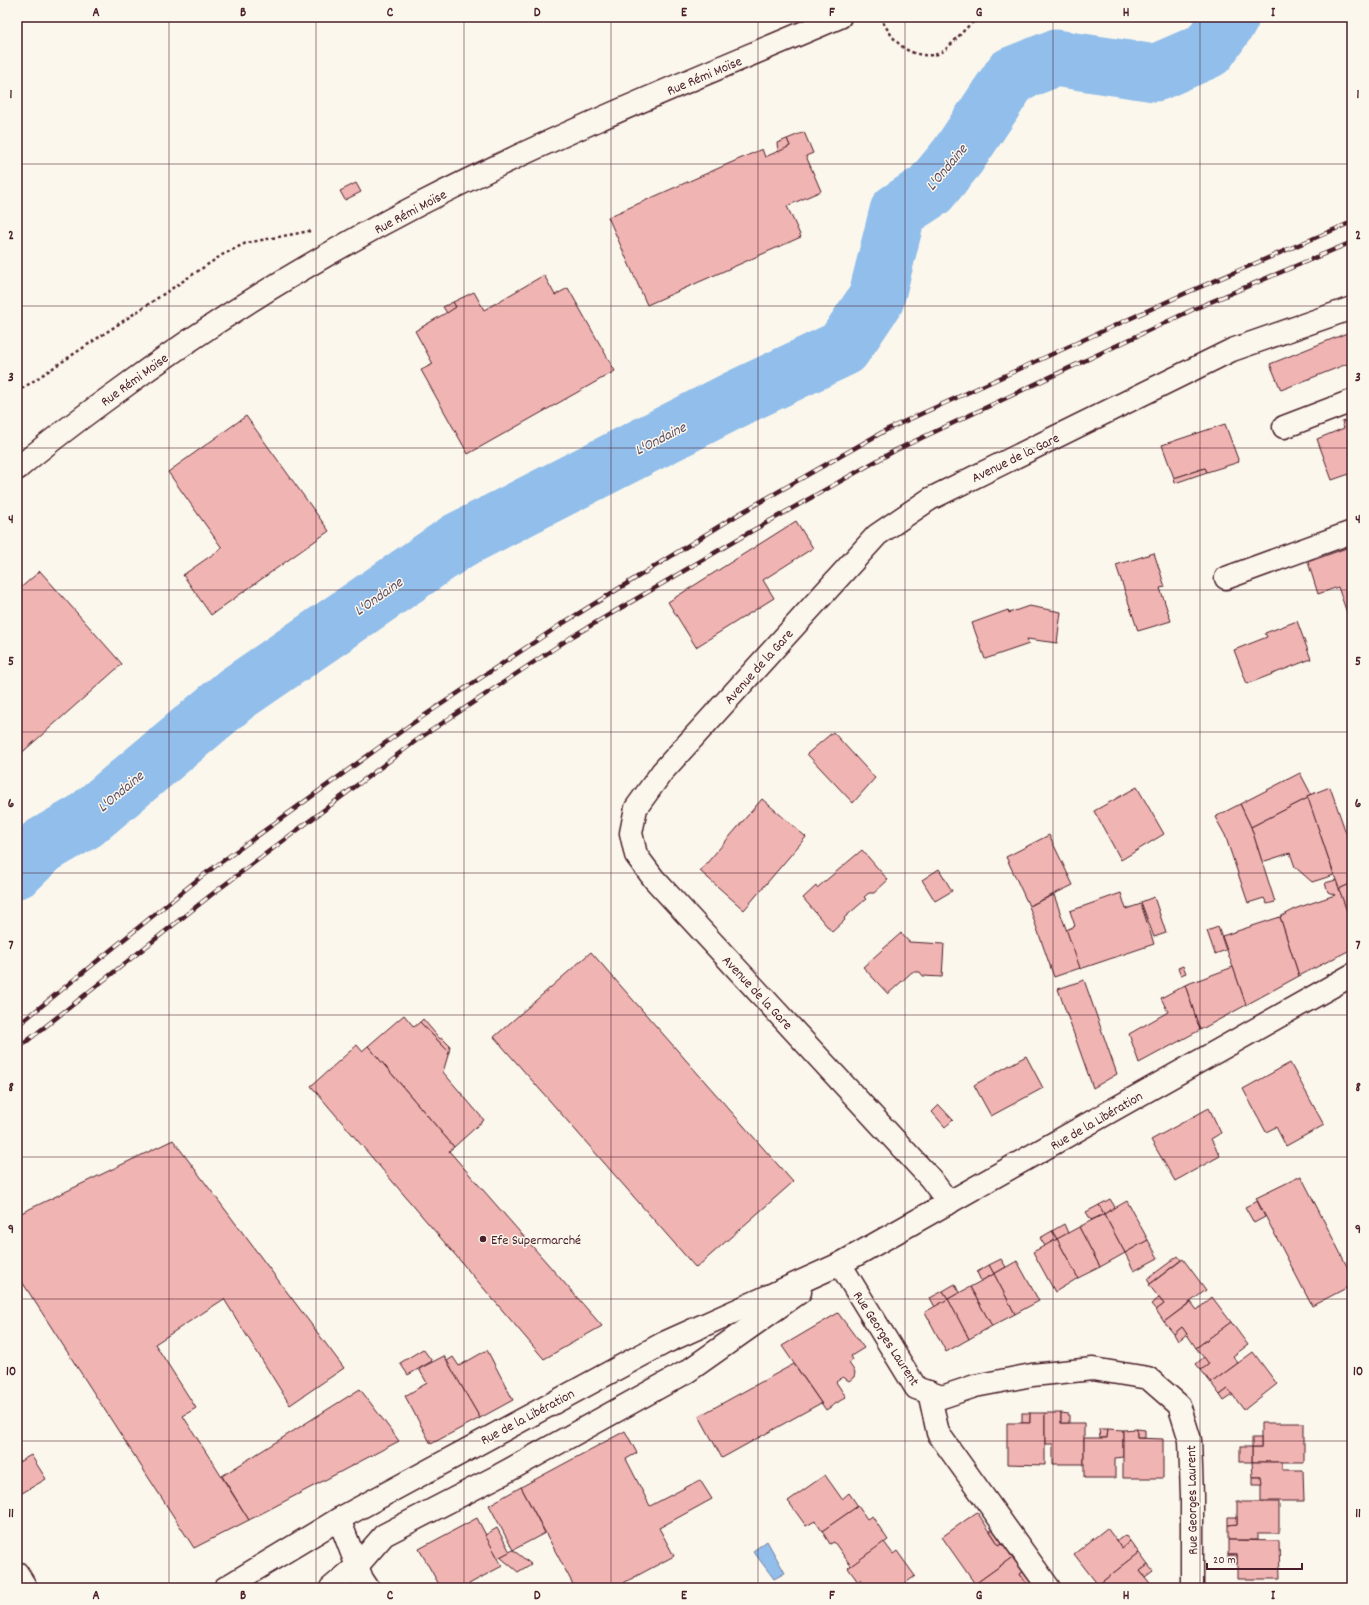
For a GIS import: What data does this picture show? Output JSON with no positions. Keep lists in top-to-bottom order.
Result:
{
  "streets": {
    "street": [
      "Rue Rémi Moïse",
      "Avenue de la Gare",
      "Rue de la Libération",
      "Rue Georges Laurent"
    ]
  },
  "crossings": [
    ["Avenue de la Gare", "Rue de la Libération"],
    ["Rue de la Libération", "Rue Georges Laurent"]
  ],
  "water": ["L'Ondaine"],
  "places": ["Efe Supermarché"],
  "scale_bar": "20 m",
  "grid": {
    "columns": [
      "A",
      "B",
      "C",
      "D",
      "E",
      "F",
      "G",
      "H",
      "I"
    ],
    "rows": [
      "1",
      "2",
      "3",
      "4",
      "5",
      "6",
      "7",
      "8",
      "9",
      "10",
      "11"
    ]
  }
}
